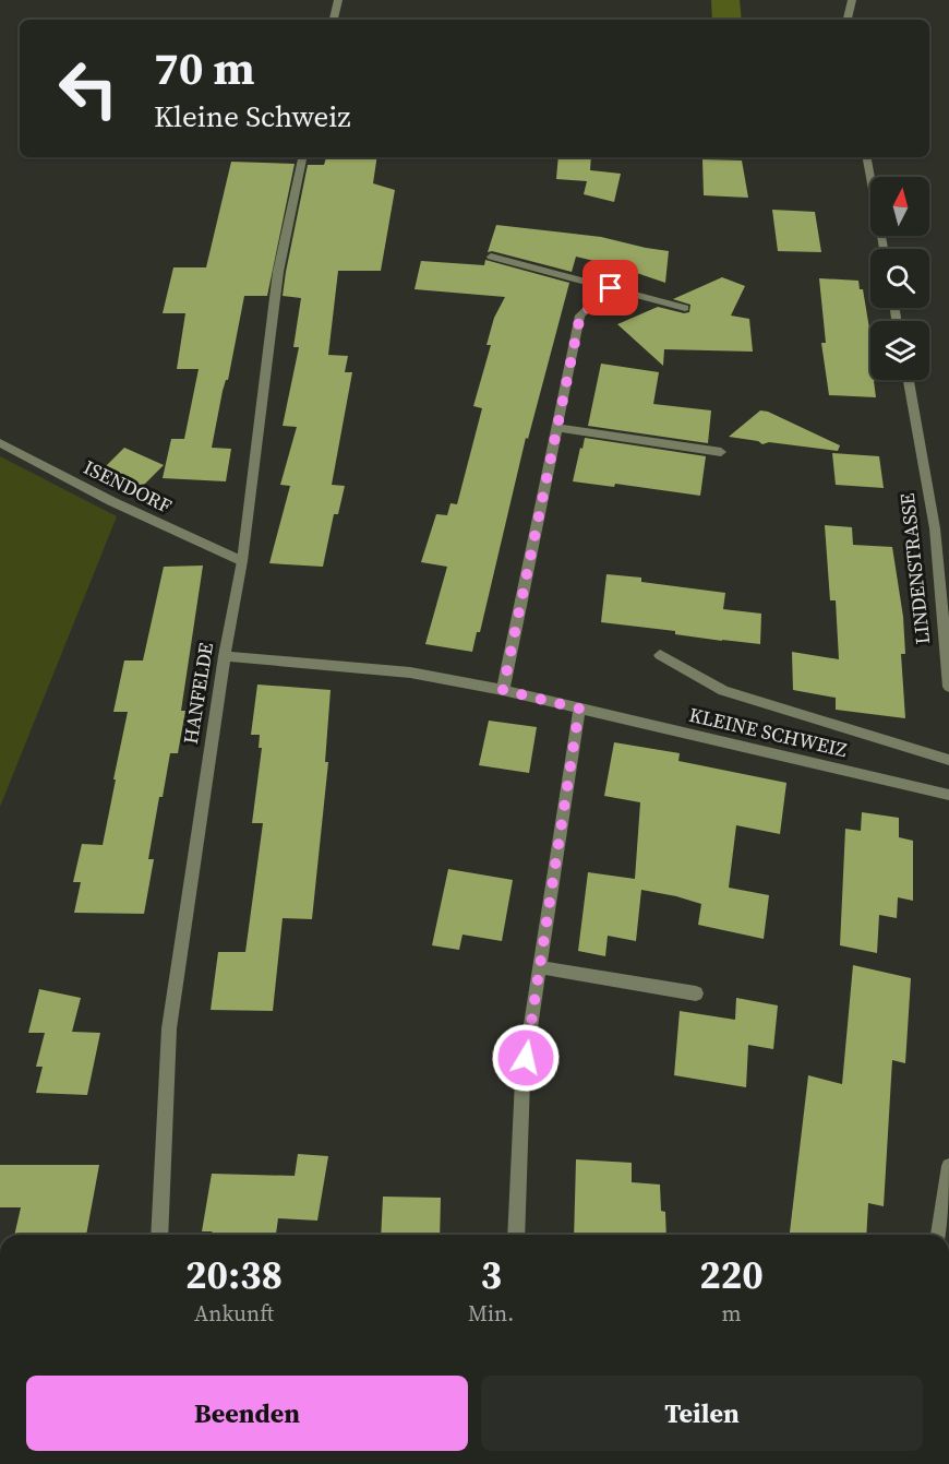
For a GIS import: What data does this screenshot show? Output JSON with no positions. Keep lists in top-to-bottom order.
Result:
{
  "streets": {
    "street": [
      "ISENDORF",
      "LINDENSTRASSE",
      "HANFELDE",
      "KLEINE SCHWEIZ"
    ]
  },
  "crossings": [
    ["ISENDORF", "HANFELDE"],
    ["HANFELDE", "KLEINE SCHWEIZ"]
  ],
  "north": "top",
  "page": {
    "turn": ["70 m", "Kleine Schweiz"],
    "eta": [
      "20:38",
      "Ankunft",
      "3",
      "Min.",
      "220",
      "m"
    ],
    "buttons": ["Beenden", "Teilen"]
  }
}
